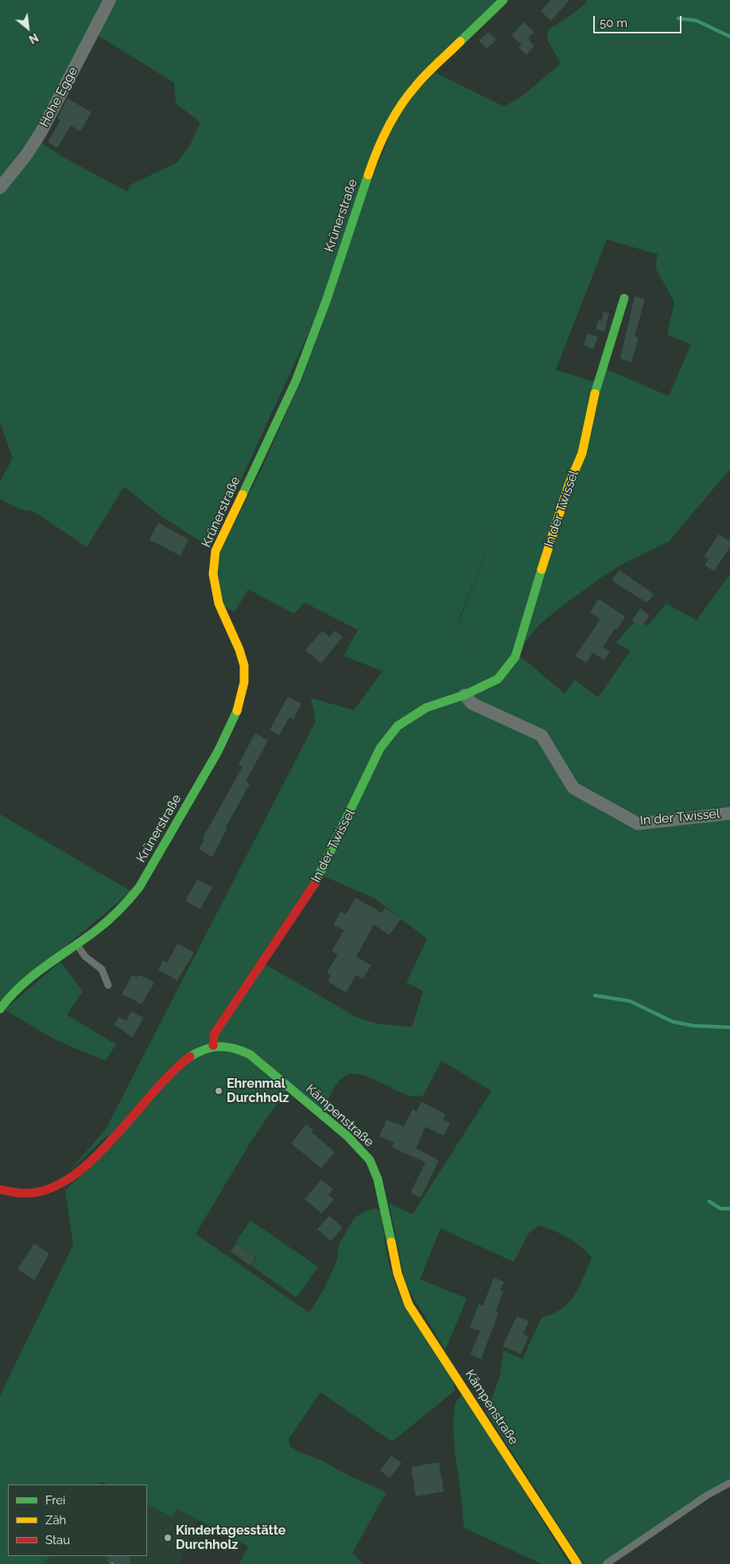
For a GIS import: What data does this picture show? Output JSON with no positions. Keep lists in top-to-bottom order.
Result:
{
  "streets": {
    "street": [
      "Hohe Egge",
      "Krünerstraße",
      "In der Twissel",
      "Kämpenstraße"
    ]
  },
  "crossings": [
    ["In der Twissel", "Kämpenstraße"]
  ],
  "places": ["Ehrenmal Durchholz", "Kindertagesstätte Durchholz"],
  "legend": ["Frei", "Zäh", "Stau"],
  "scale_bar": "50 m",
  "north": "bottom right"
}
